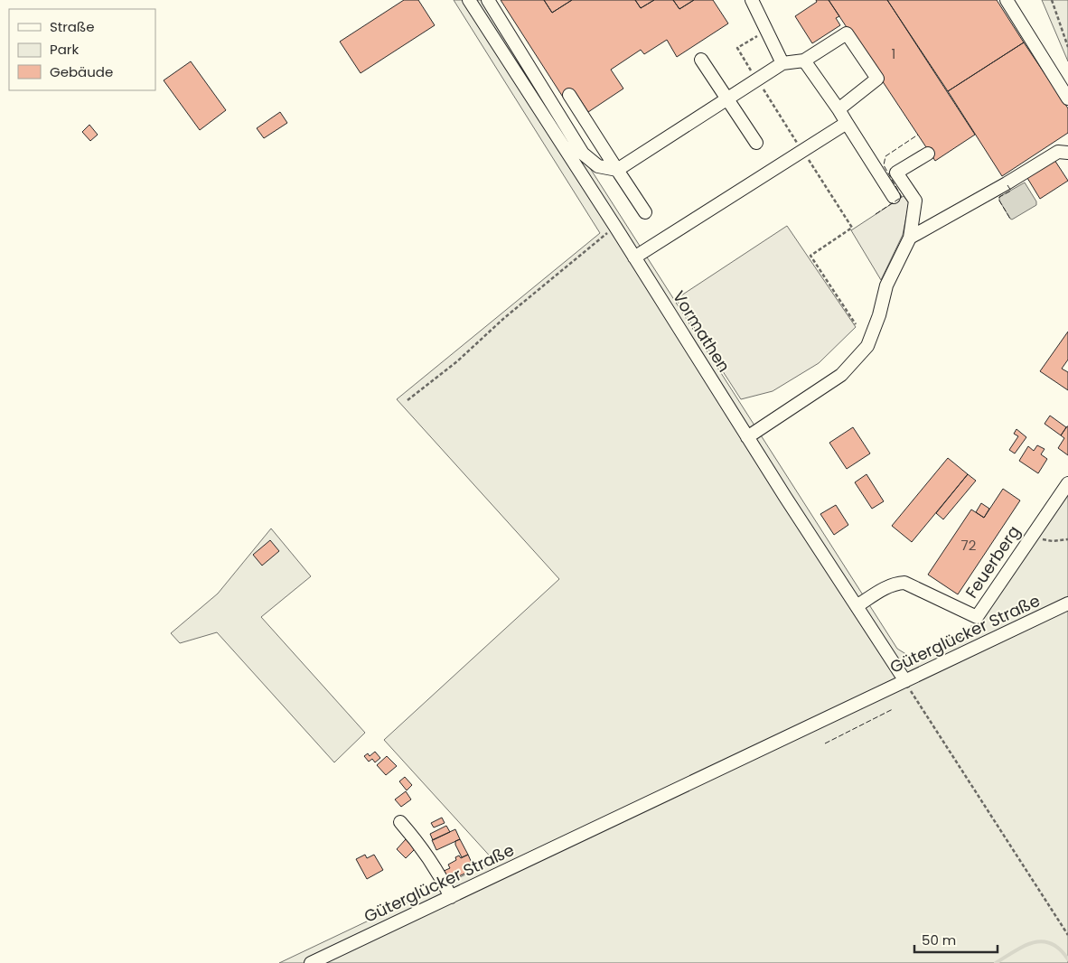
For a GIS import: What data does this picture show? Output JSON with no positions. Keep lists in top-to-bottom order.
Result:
{
  "streets": {
    "street": ["Vormathen", "Feuerberg", "Güterglücker Straße"]
  },
  "crossings": [
    ["Vormathen", "Feuerberg"],
    ["Vormathen", "Güterglücker Straße"]
  ],
  "house_numbers": ["1", "72"],
  "legend": ["Straße", "Park", "Gebäude"],
  "scale_bar": "50 m"
}
